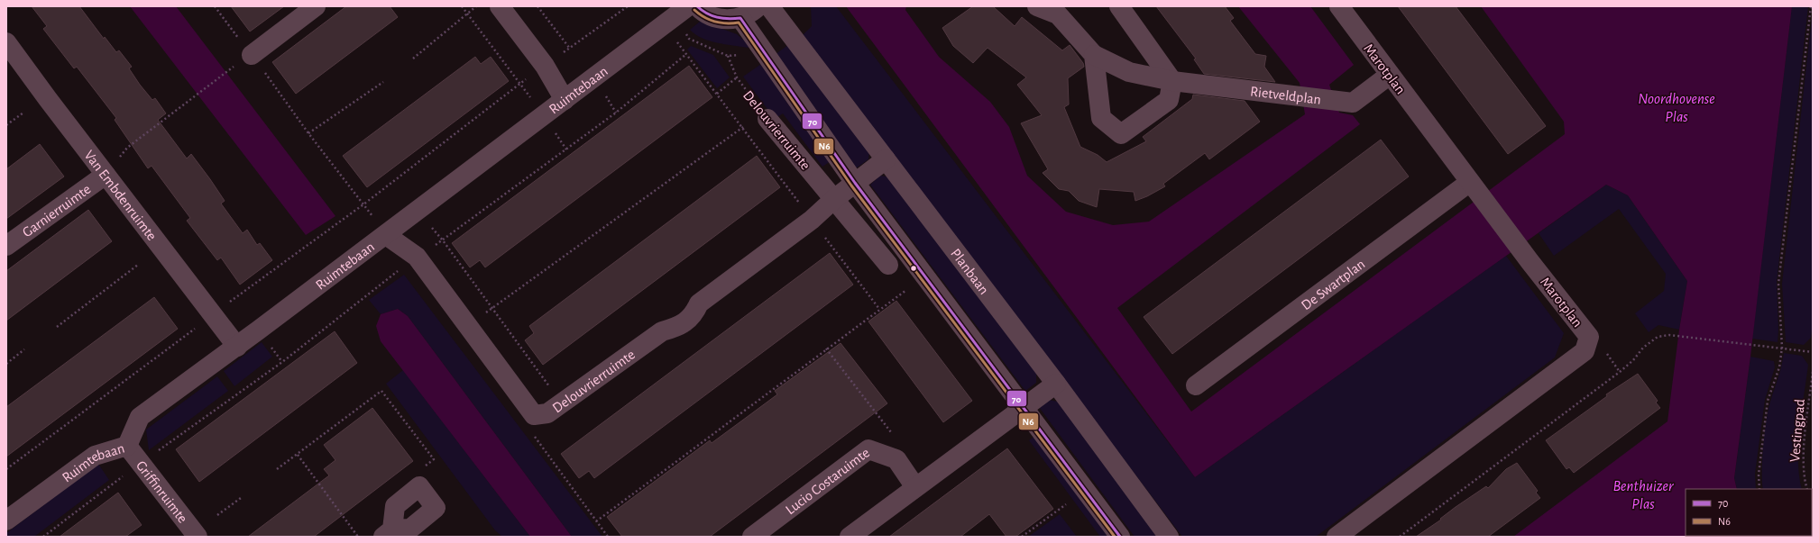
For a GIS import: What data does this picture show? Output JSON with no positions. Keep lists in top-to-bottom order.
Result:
{
  "streets": {
    "street": [
      "Marotplan",
      "Ruimtebaan",
      "Rietveldplan",
      "Delouvrierruimte",
      "Van Embdenruimte",
      "Garnierruimte",
      "Planbaan",
      "De Swartplan",
      "Lucio Costaruimte",
      "Griffinruimte"
    ],
    "path": ["Vestingpad"]
  },
  "crossings": [
    ["Marotplan", "Rietveldplan"],
    ["Marotplan", "De Swartplan"],
    ["Ruimtebaan", "Delouvrierruimte"],
    ["Ruimtebaan", "Van Embdenruimte"],
    ["Ruimtebaan", "Griffinruimte"],
    ["Delouvrierruimte", "Planbaan"],
    ["Van Embdenruimte", "Garnierruimte"]
  ],
  "water": ["Noordhovense Plas", "Benthuizer Plas"],
  "lines": ["transit line 70", "transit line N6"],
  "legend": ["70", "N6"]
}
